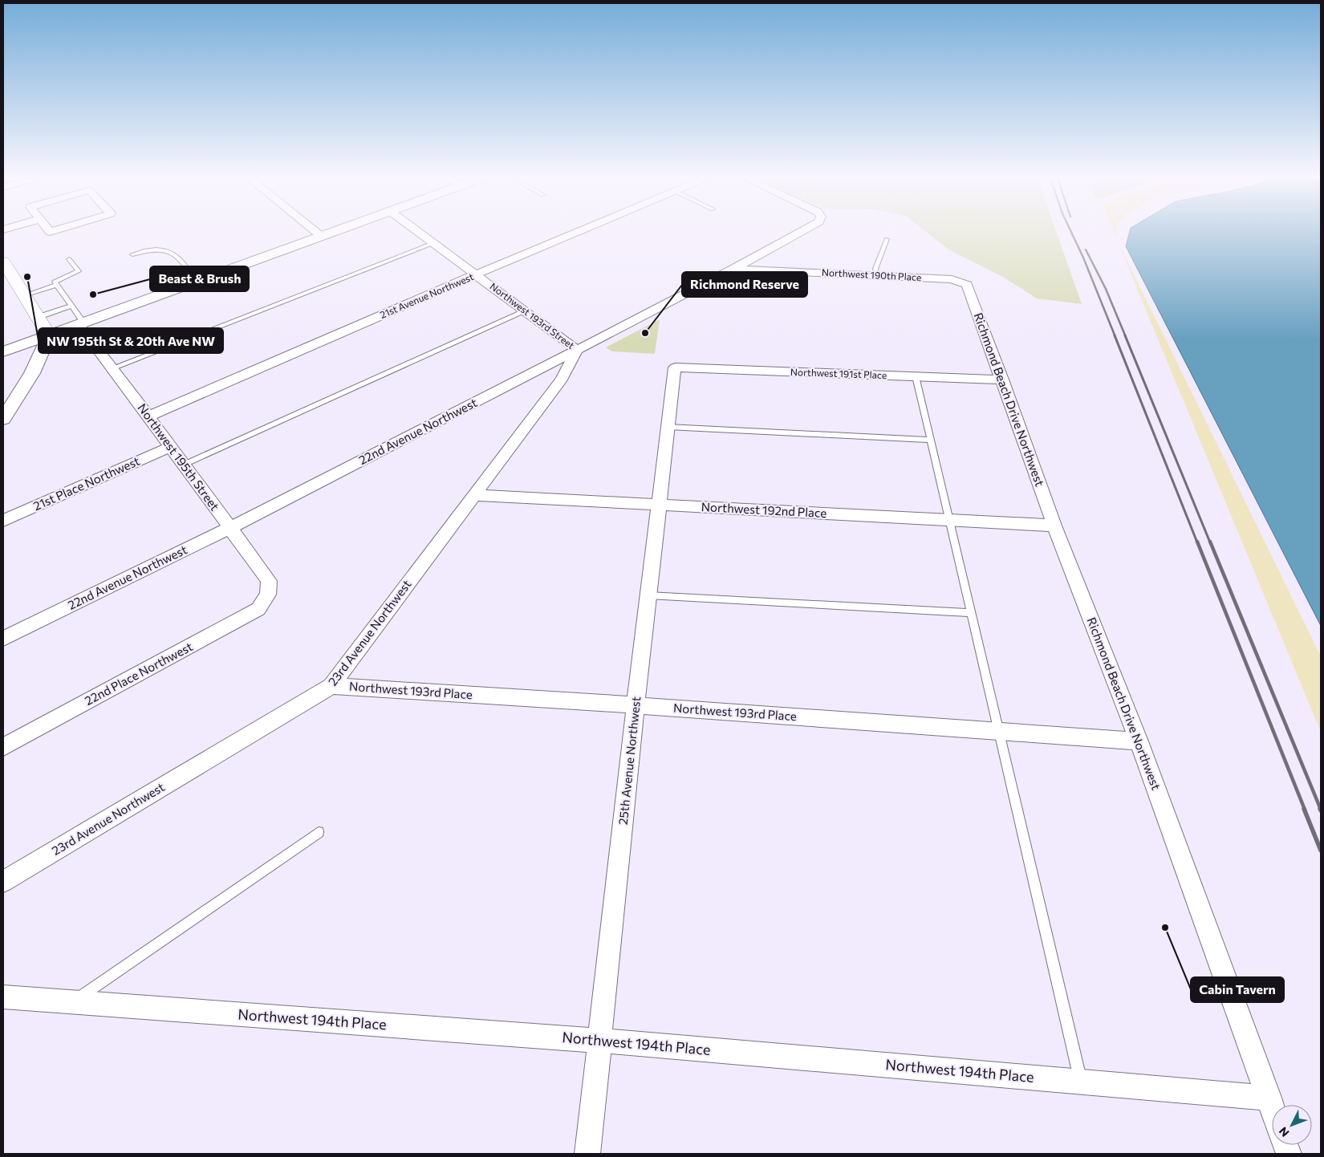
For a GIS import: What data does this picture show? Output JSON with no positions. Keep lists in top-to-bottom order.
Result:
{
  "streets": {
    "street": [
      "Northwest 190th Place",
      "21st Avenue Northwest",
      "Northwest 193rd Street",
      "Northwest 191st Place",
      "Richmond Beach Drive Northwest",
      "22nd Avenue Northwest",
      "Northwest 195th Street",
      "21st Place Northwest",
      "Northwest 192nd Place",
      "23rd Avenue Northwest",
      "22nd Place Northwest",
      "Northwest 193rd Place",
      "25th Avenue Northwest",
      "Northwest 194th Place"
    ]
  },
  "crossings": [
    ["Northwest 190th Place", "Richmond Beach Drive Northwest"],
    ["Northwest 190th Place", "22nd Avenue Northwest"],
    ["21st Avenue Northwest", "Northwest 193rd Street"],
    ["21st Avenue Northwest", "Northwest 195th Street"],
    ["Northwest 193rd Street", "22nd Avenue Northwest"],
    ["Northwest 193rd Street", "23rd Avenue Northwest"],
    ["Northwest 191st Place", "Richmond Beach Drive Northwest"],
    ["Northwest 191st Place", "25th Avenue Northwest"],
    ["Richmond Beach Drive Northwest", "Northwest 192nd Place"],
    ["Richmond Beach Drive Northwest", "Northwest 193rd Place"],
    ["Richmond Beach Drive Northwest", "Northwest 194th Place"],
    ["22nd Avenue Northwest", "Northwest 195th Street"],
    ["22nd Avenue Northwest", "23rd Avenue Northwest"],
    ["Northwest 195th Street", "21st Place Northwest"],
    ["Northwest 195th Street", "22nd Place Northwest"],
    ["Northwest 192nd Place", "23rd Avenue Northwest"],
    ["Northwest 192nd Place", "25th Avenue Northwest"],
    ["23rd Avenue Northwest", "Northwest 193rd Place"],
    ["Northwest 193rd Place", "25th Avenue Northwest"],
    ["25th Avenue Northwest", "Northwest 194th Place"]
  ],
  "places": [
    "NW 195th St & 20th Ave NW",
    "Beast & Brush",
    "Richmond Reserve",
    "Cabin Tavern"
  ],
  "north": "bottom left"
}
